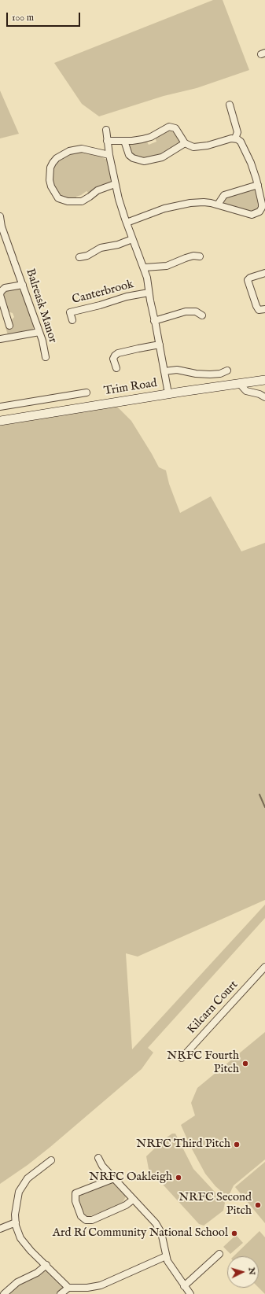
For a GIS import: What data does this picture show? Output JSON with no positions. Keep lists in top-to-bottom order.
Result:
{
  "streets": {
    "main road": ["Trim Road"],
    "street": ["Canterbrook", "Balreask Manor", "Kilcarn Court"]
  },
  "crossings": [
    ["Canterbrook", "Trim Road"]
  ],
  "places": [
    "NRFC Fourth Pitch",
    "NRFC Third Pitch",
    "NRFC Oakleigh",
    "NRFC Second Pitch",
    "Ard Rí Community National School"
  ],
  "scale_bar": "100 m",
  "north": "right"
}
